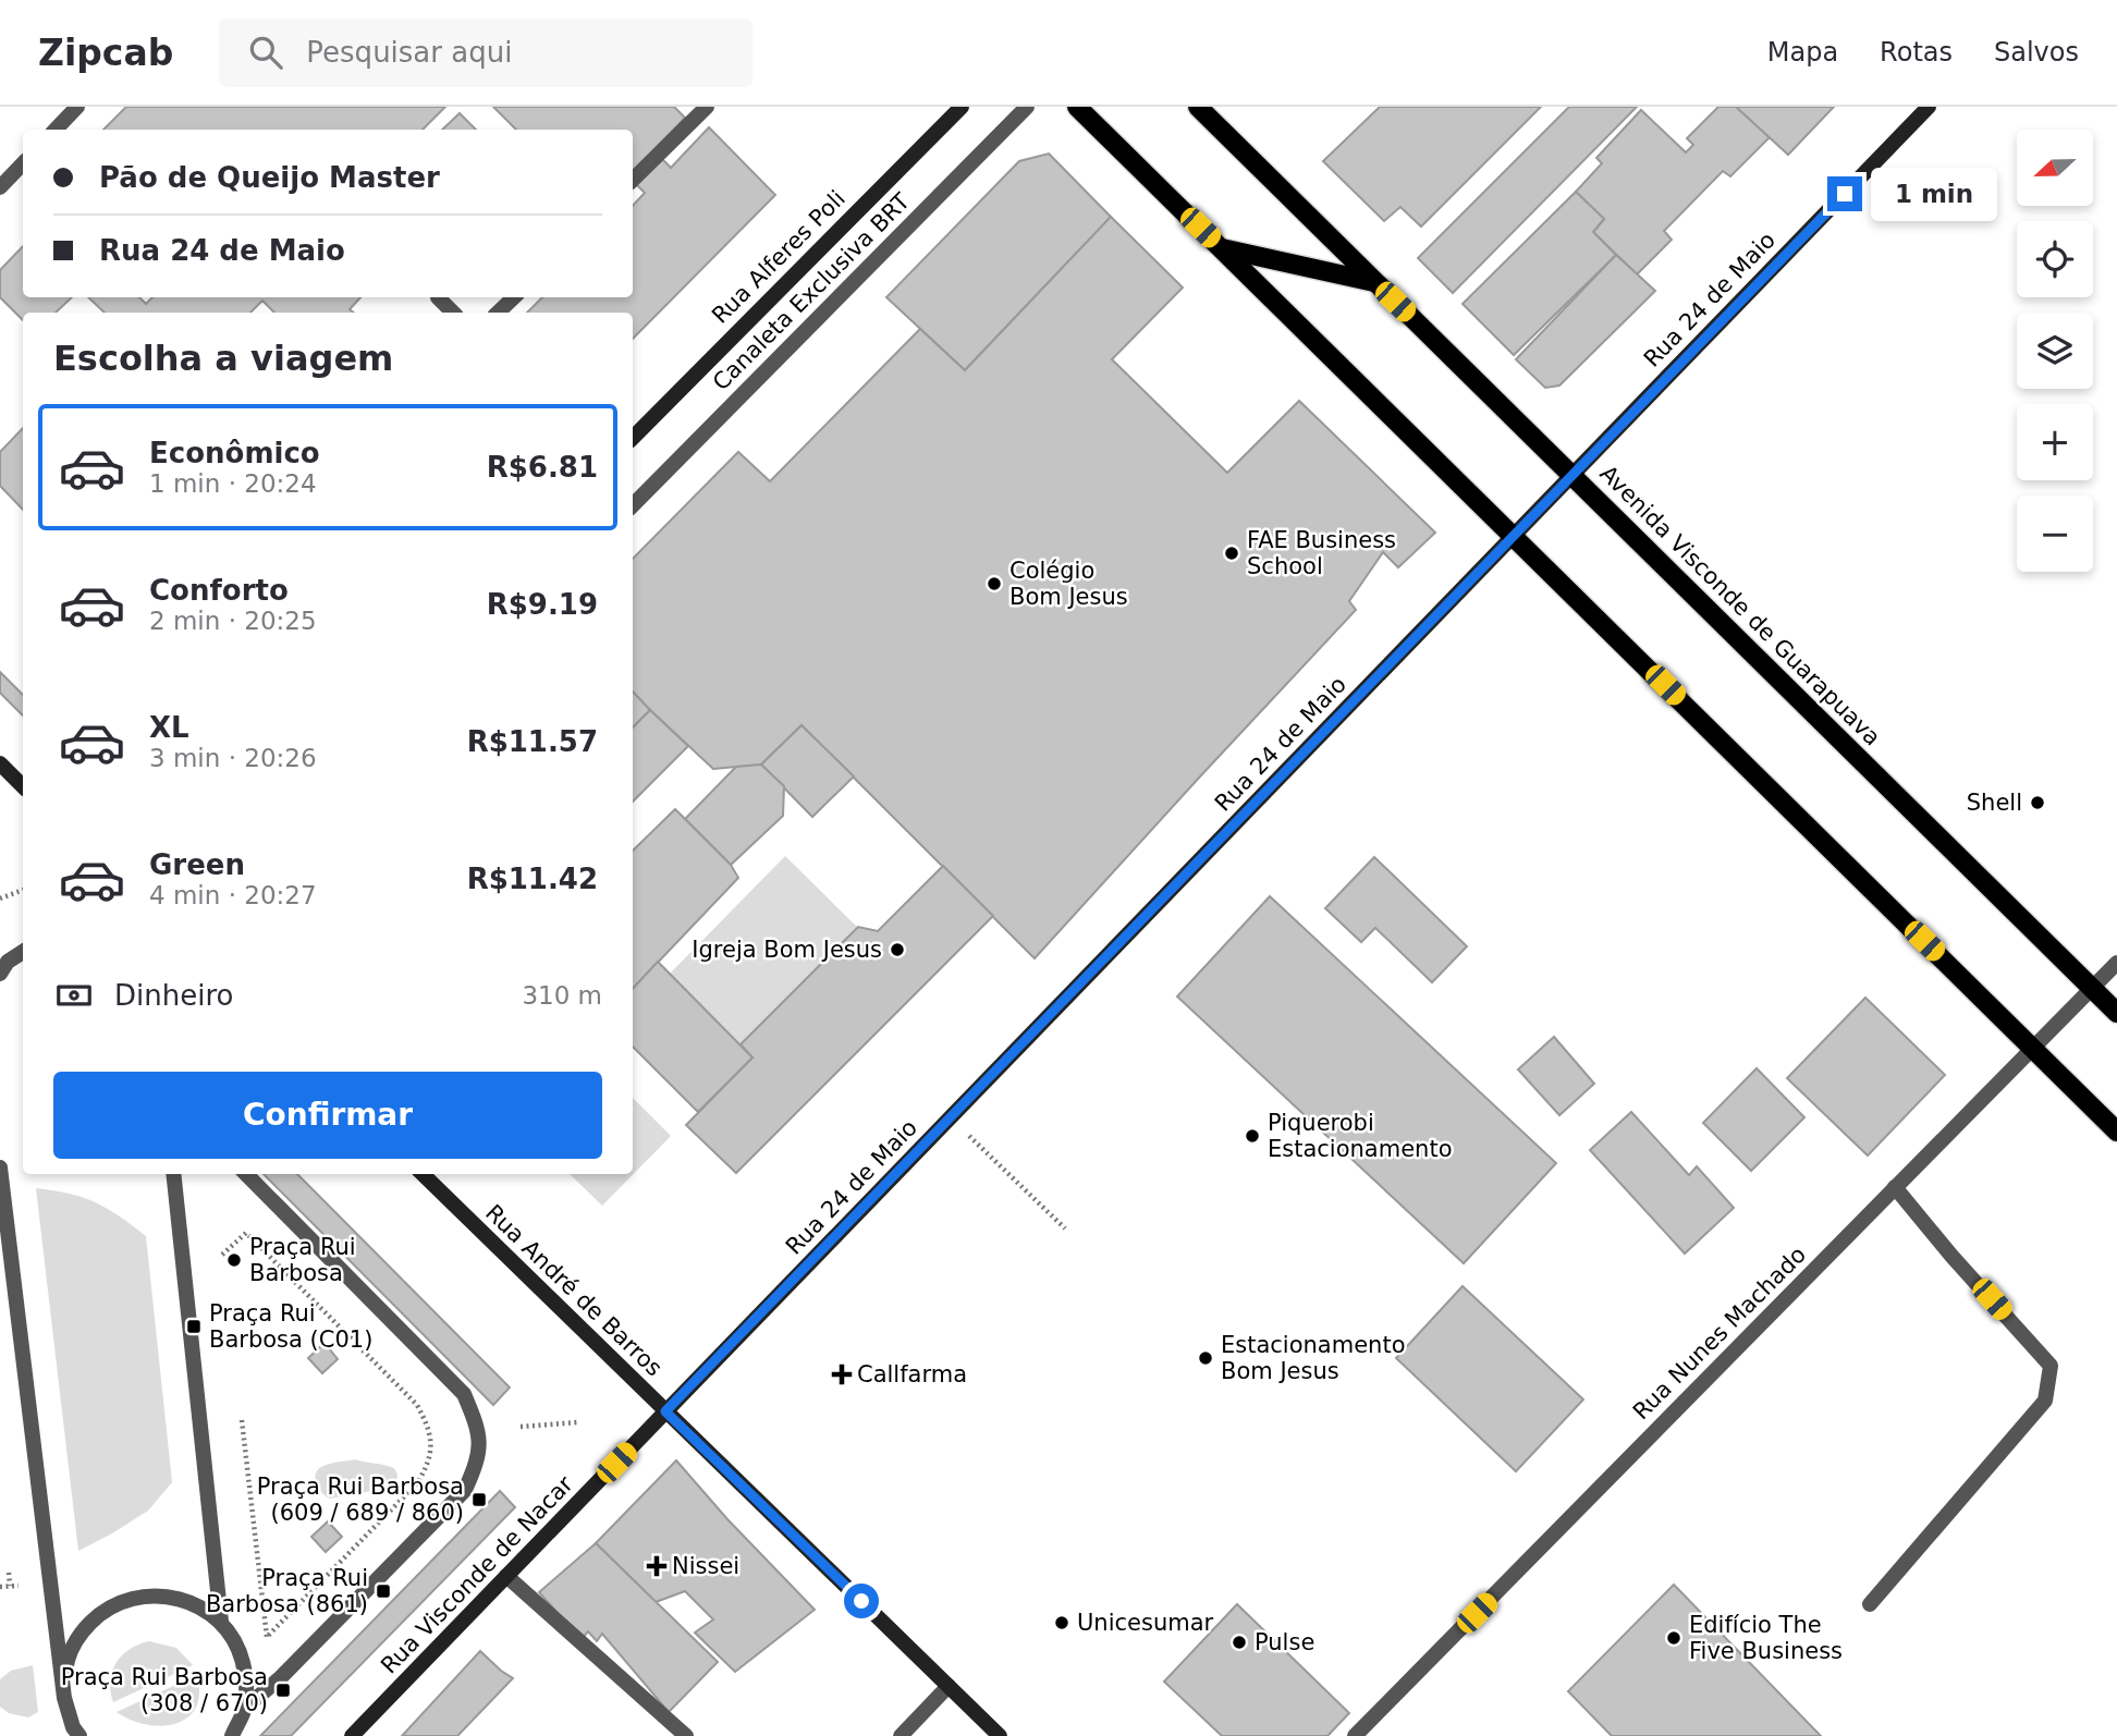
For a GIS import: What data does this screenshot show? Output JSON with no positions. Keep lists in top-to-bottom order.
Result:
{
  "streets": {
    "main road": ["Avenida Visconde de Guarapuava"],
    "street": [
      "Rua Alferes Poli",
      "Canaleta Exclusiva BRT",
      "Rua 24 de Maio",
      "Rua André de Barros",
      "Rua Nunes Machado",
      "Rua Visconde de Nacar"
    ]
  },
  "crossings": [
    ["Rua 24 de Maio", "Avenida Visconde de Guarapuava"],
    ["Rua 24 de Maio", "Rua André de Barros"],
    ["Rua 24 de Maio", "Rua Visconde de Nacar"],
    ["Avenida Visconde de Guarapuava", "Rua Nunes Machado"],
    ["Rua André de Barros", "Rua Visconde de Nacar"]
  ],
  "places": {
    "other": [
      "FAE Business School",
      "Colégio Bom Jesus",
      "Shell",
      "Igreja Bom Jesus",
      "Piquerobi Estacionamento",
      "Praça Rui Barbosa",
      "Estacionamento Bom Jesus",
      "Unicesumar",
      "Edifício The Five Business",
      "Pulse"
    ],
    "transit": [
      "Praça Rui Barbosa (C01)",
      "Praça Rui Barbosa (609 / 689 / 860)",
      "Praça Rui Barbosa (861)",
      "Praça Rui Barbosa (308 / 670)"
    ],
    "health": ["Callfarma", "Nissei"]
  },
  "north": "left",
  "page": {
    "header": "Zipcab",
    "search": "Pesquisar aqui",
    "nav": ["Mapa", "Rotas", "Salvos"],
    "map_buttons": ["+", "−"],
    "banner": ["Pão de Queijo Master", "Rua 24 de Maio"],
    "bubble": "1 min",
    "heading": "Escolha a viagem",
    "list": [
      {
        "name": "Econômico",
        "note": "1 min · 20:24",
        "value": "R$6.81"
      },
      {
        "name": "Conforto",
        "note": "2 min · 20:25",
        "value": "R$9.19"
      },
      {
        "name": "XL",
        "note": "3 min · 20:26",
        "value": "R$11.57"
      },
      {
        "name": "Green",
        "note": "4 min · 20:27",
        "value": "R$11.42"
      }
    ],
    "pay": ["Dinheiro", "310 m"],
    "buttons": "Confirmar"
  }
}
